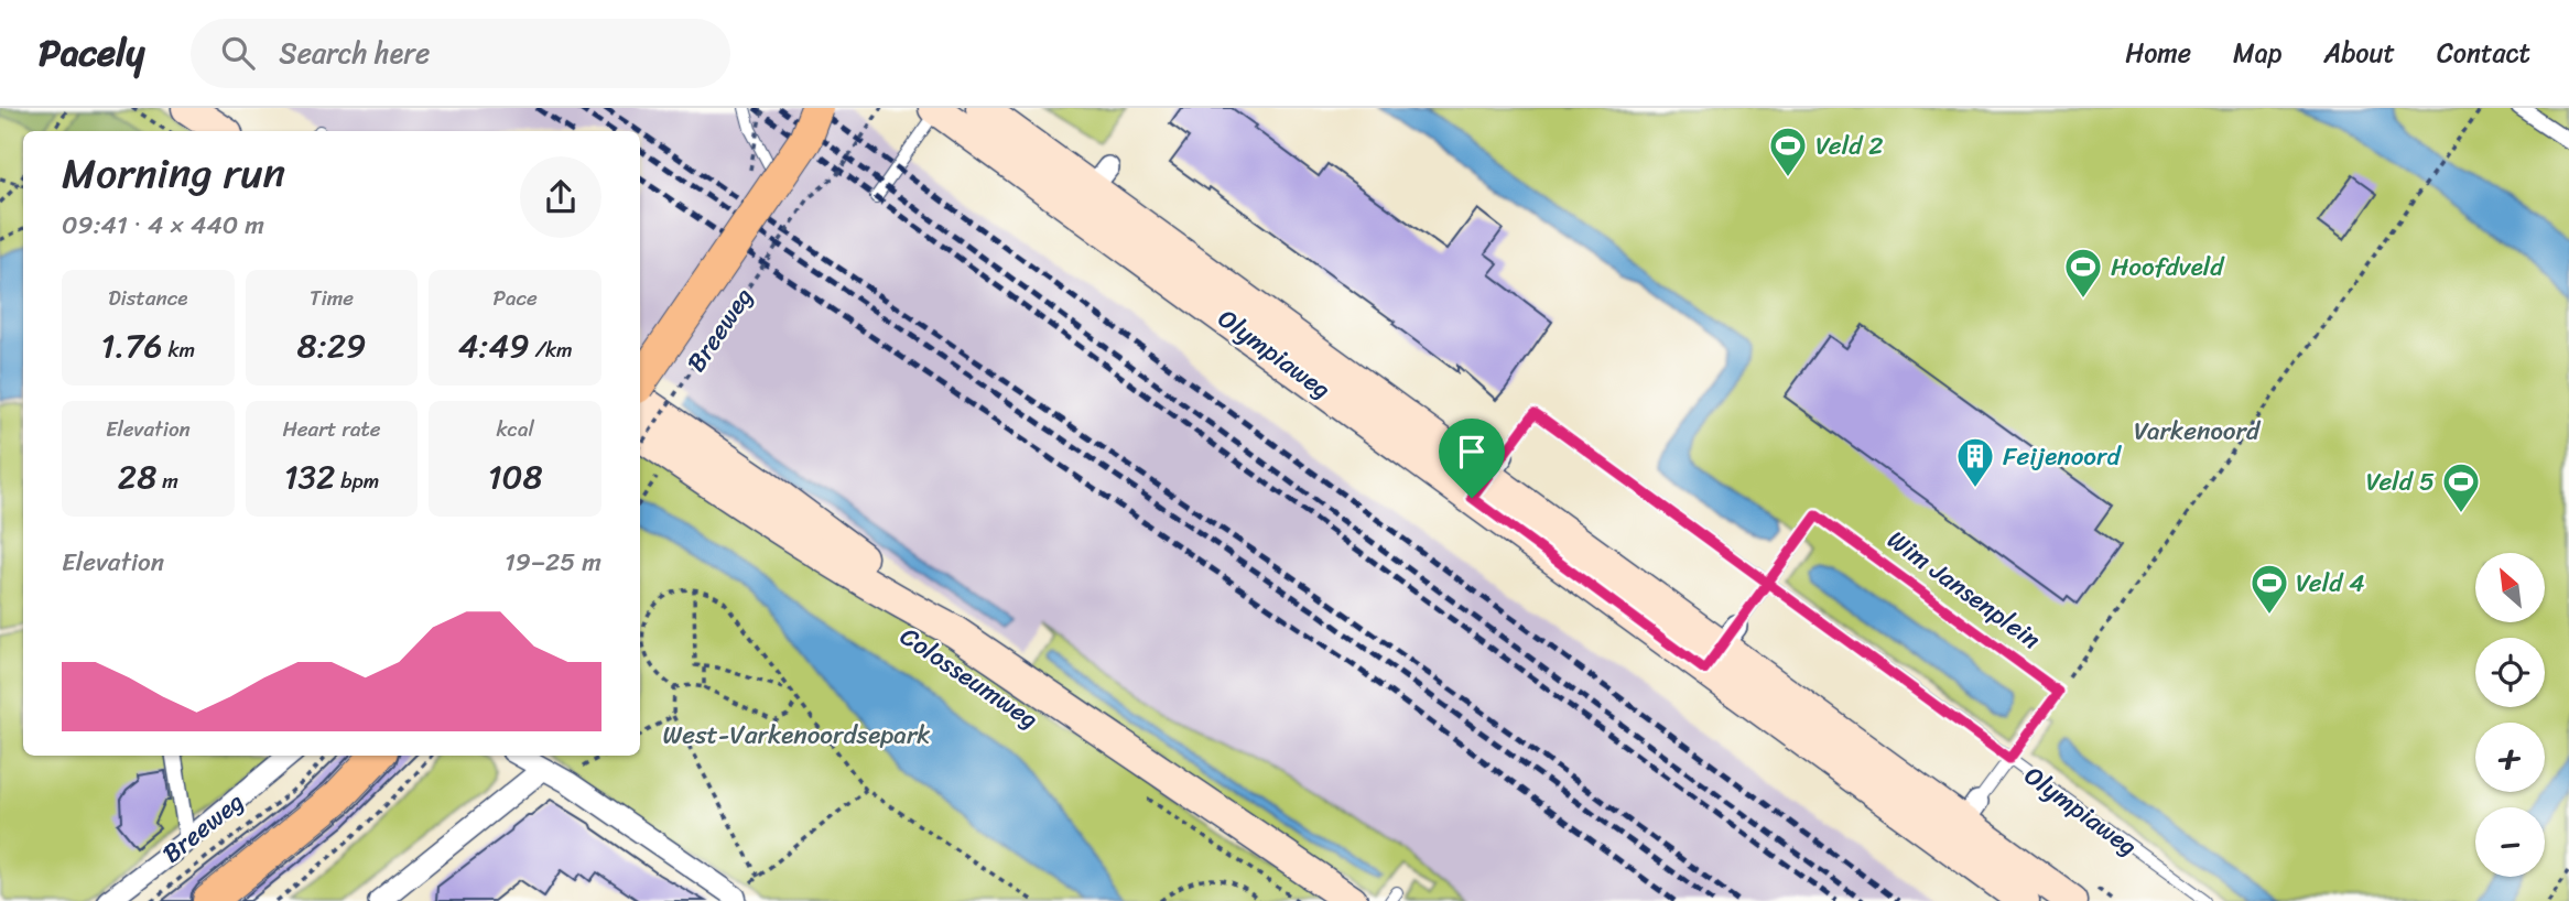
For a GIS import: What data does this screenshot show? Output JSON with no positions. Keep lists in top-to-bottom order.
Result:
{
  "streets": {
    "main road": ["Breeweg", "Olympiaweg", "Colosseumweg"],
    "lane": ["Wim Jansenplein"]
  },
  "crossings": [
    ["Olympiaweg", "Wim Jansenplein"]
  ],
  "parks": ["Varkenoord", "West-Varkenoordsepark"],
  "places": {
    "sports": [
      "Veld 2",
      "Hoofdveld",
      "Veld 5",
      "Veld 4"
    ],
    "building": ["Feijenoord"]
  },
  "north": "top left",
  "page": {
    "header": "Pacely",
    "search": "Search here",
    "nav": [
      "Home",
      "Map",
      "About",
      "Contact"
    ],
    "heading": ["Morning run", "09:41 · 4 × 440 m"],
    "stats": [
      ["Distance", "1.76 km"],
      ["Time", "8:29"],
      ["Pace", "4:49 /km"],
      ["Elevation", "28 m"],
      ["Heart rate", "132 bpm"],
      ["kcal", "108"]
    ],
    "chart": ["Elevation", "19–25 m"],
    "map_buttons": ["+", "−"]
  }
}
